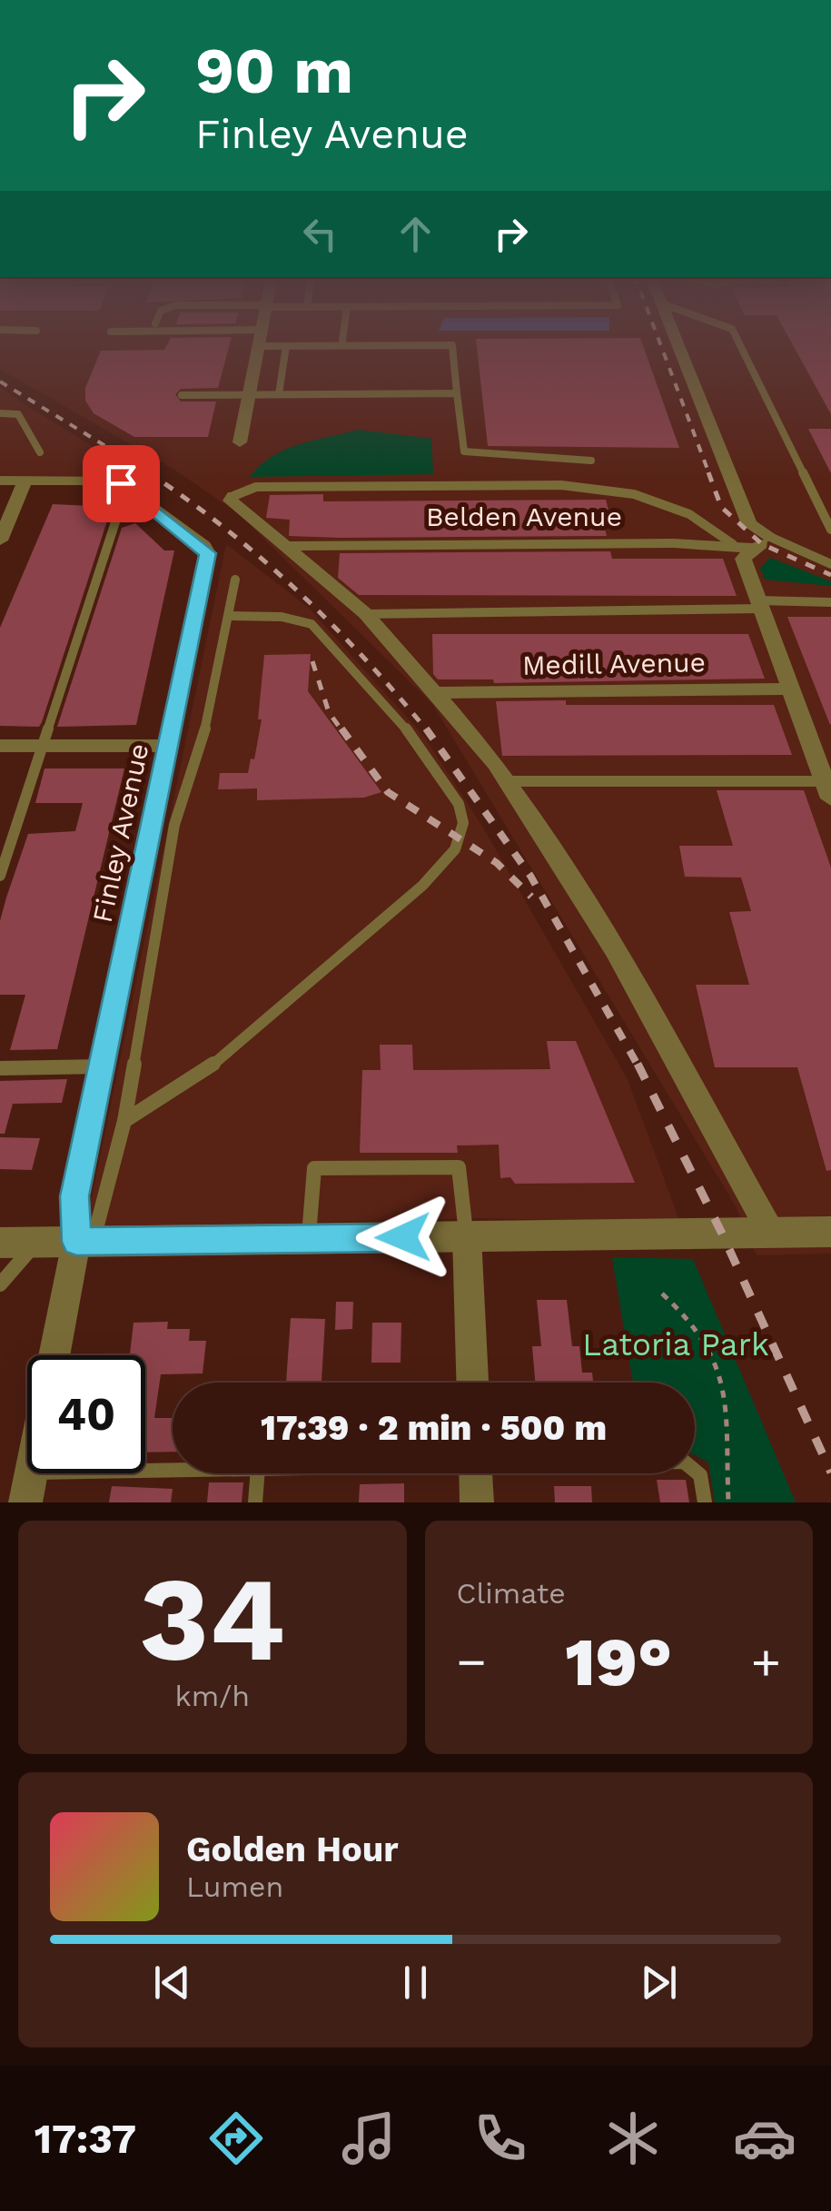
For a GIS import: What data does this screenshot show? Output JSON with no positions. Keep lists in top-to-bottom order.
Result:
{
  "streets": {
    "street": ["Belden Avenue", "Medill Avenue", "Finley Avenue"]
  },
  "parks": ["Latoria Park"],
  "page": {
    "turn": ["90 m", "Finley Avenue"],
    "limit": "40",
    "trip": "17:39 · 2 min · 500 m",
    "tile": [
      ["34", "km/h"],
      "Climate"
    ],
    "heat": ["−", "19°", "+"],
    "song": ["Golden Hour", "Lumen"],
    "tabs": "17:37"
  }
}
